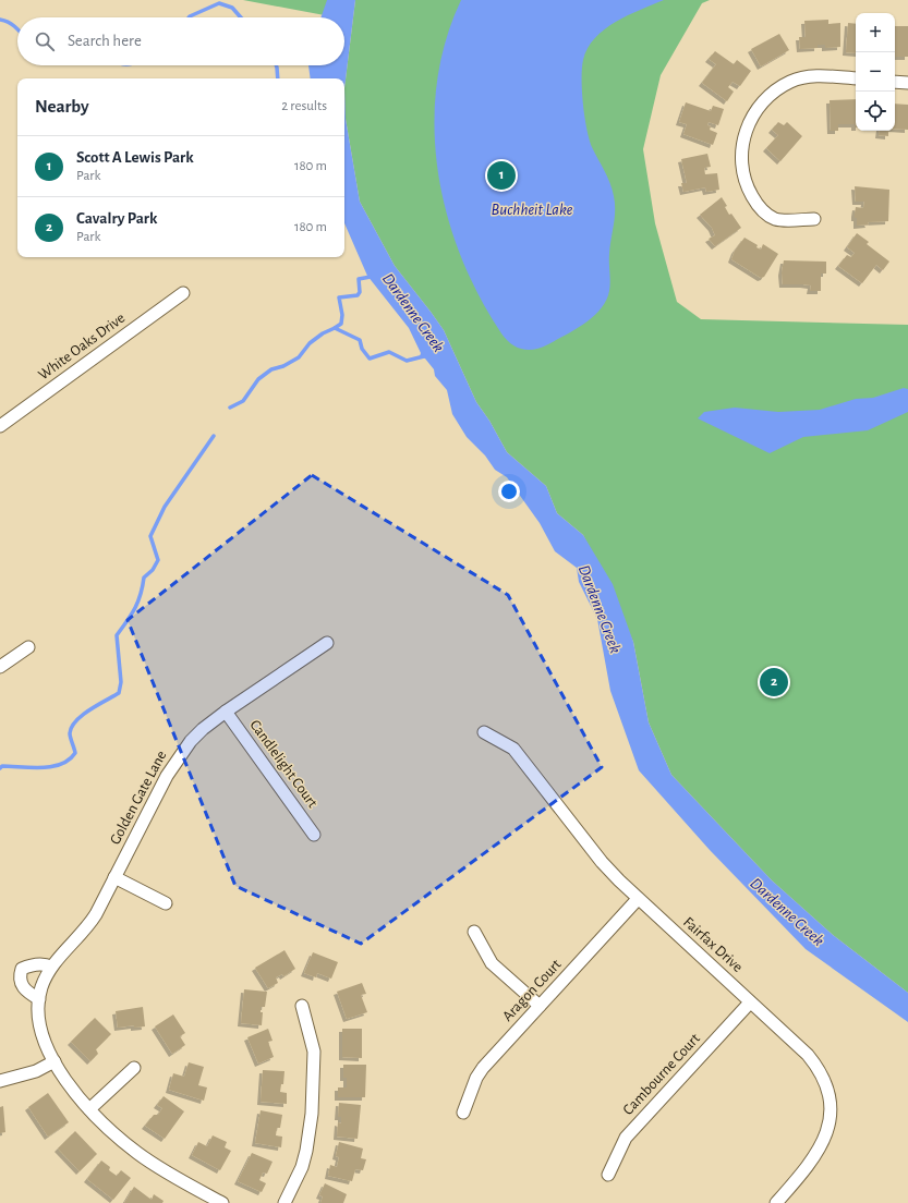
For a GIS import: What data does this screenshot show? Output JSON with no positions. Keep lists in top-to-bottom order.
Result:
{
  "streets": {
    "street": [
      "White Oaks Drive",
      "Candlelight Court",
      "Golden Gate Lane",
      "Fairfax Drive",
      "Aragon Court",
      "Cambourne Court"
    ]
  },
  "crossings": [
    ["Candlelight Court", "Golden Gate Lane"],
    ["Fairfax Drive", "Aragon Court"],
    ["Fairfax Drive", "Cambourne Court"]
  ],
  "water": ["Buchheit Lake", "Dardenne Creek"],
  "page": {
    "map_buttons": ["+", "−"],
    "search": "Search here",
    "heading": ["Nearby", "2 results"],
    "list": [
      {
        "mark": "1",
        "name": "Scott A Lewis Park",
        "note": "Park",
        "value": "180 m"
      },
      {
        "mark": "2",
        "name": "Cavalry Park",
        "note": "Park",
        "value": "180 m"
      }
    ],
    "pins": ["1", "2"]
  }
}
